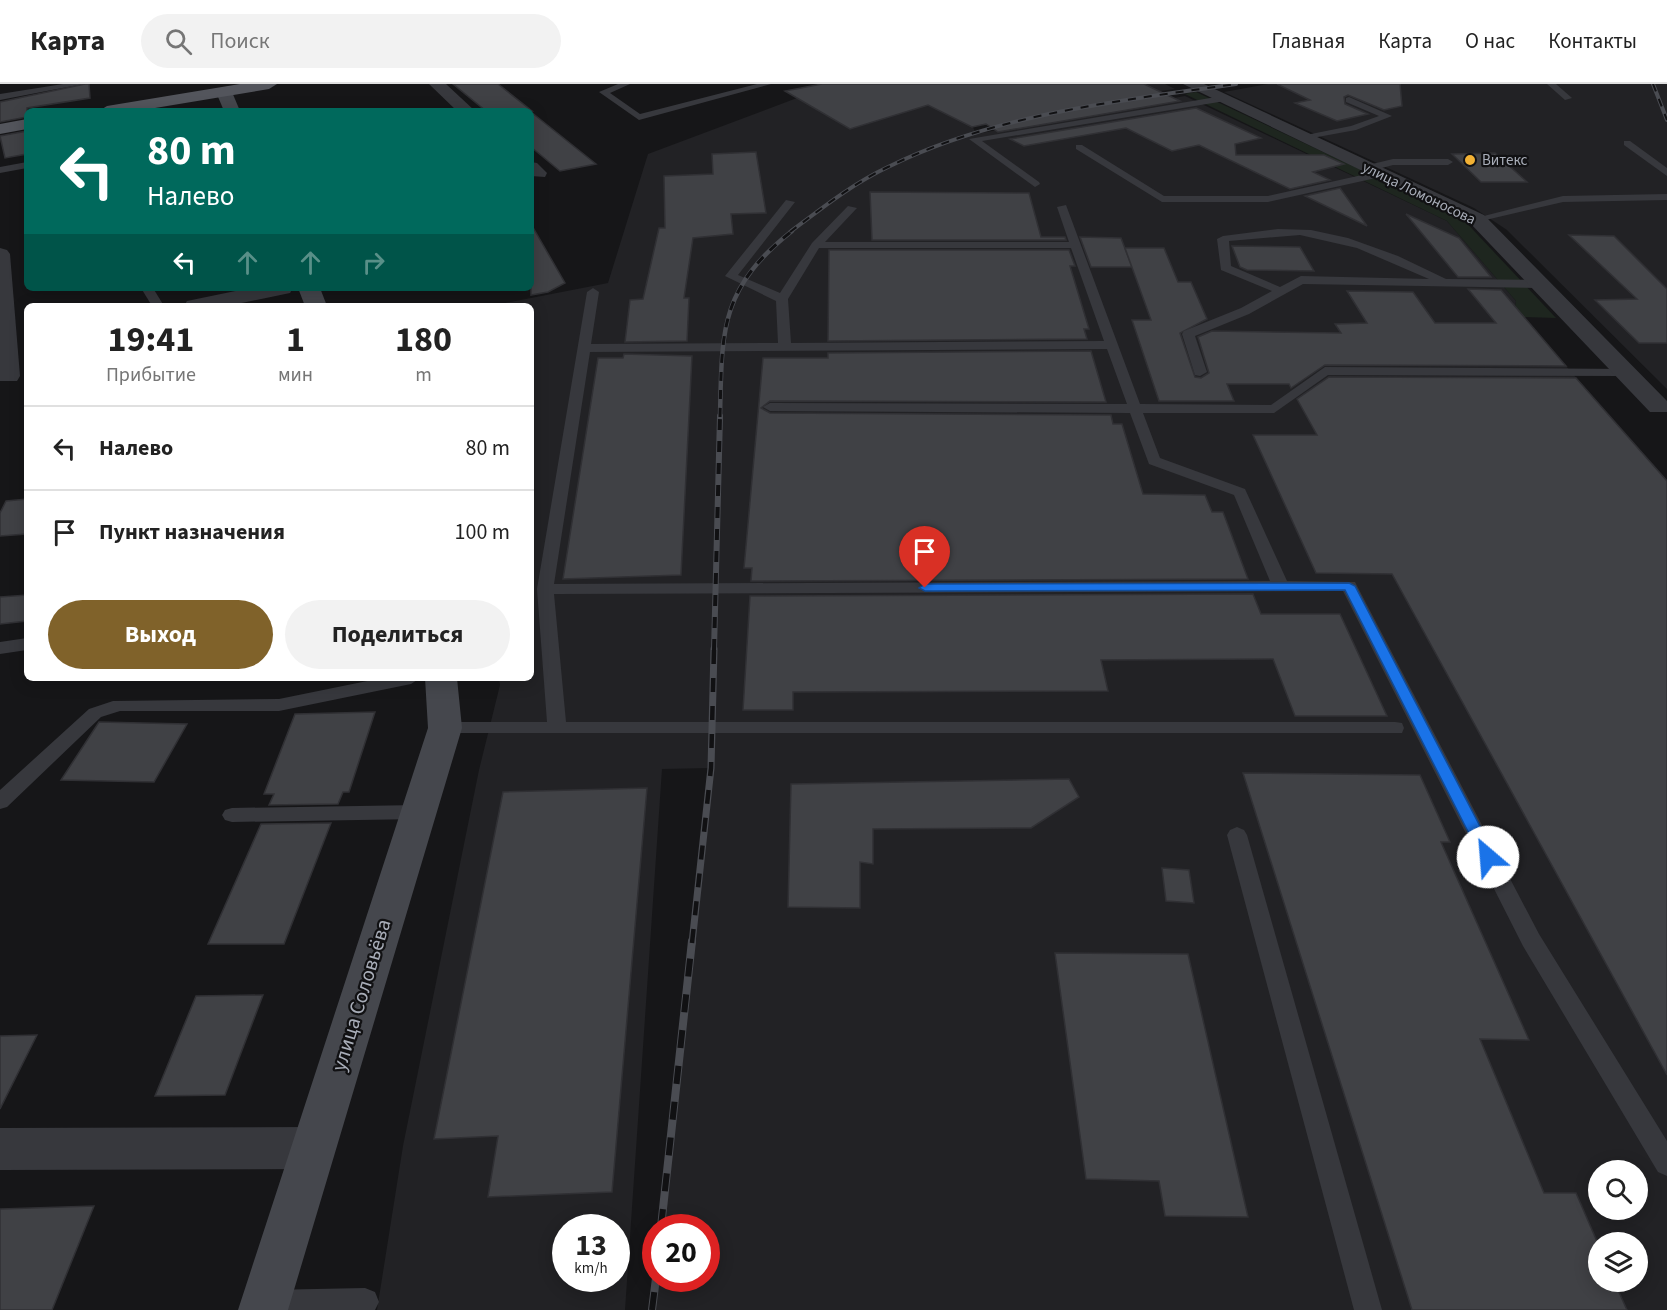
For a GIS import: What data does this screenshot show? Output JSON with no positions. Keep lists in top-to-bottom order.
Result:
{
  "streets": {
    "street": ["улица Ломоносова", "улица Соловьёва"]
  },
  "places": ["Витекс"],
  "page": {
    "header": "Карта",
    "search": "Поиск",
    "nav": [
      "Главная",
      "Карта",
      "О нас",
      "Контакты"
    ],
    "turn": ["80 m", "Налево"],
    "eta": [
      "19:41",
      "Прибытие",
      "1",
      "мин",
      "180",
      "m"
    ],
    "list": [
      {
        "name": "Налево",
        "value": "80 m"
      },
      {
        "name": "Пункт назначения",
        "value": "100 m"
      }
    ],
    "buttons": ["Выход", "Поделиться"],
    "speed": "13 km/h",
    "limit": "20"
  }
}
